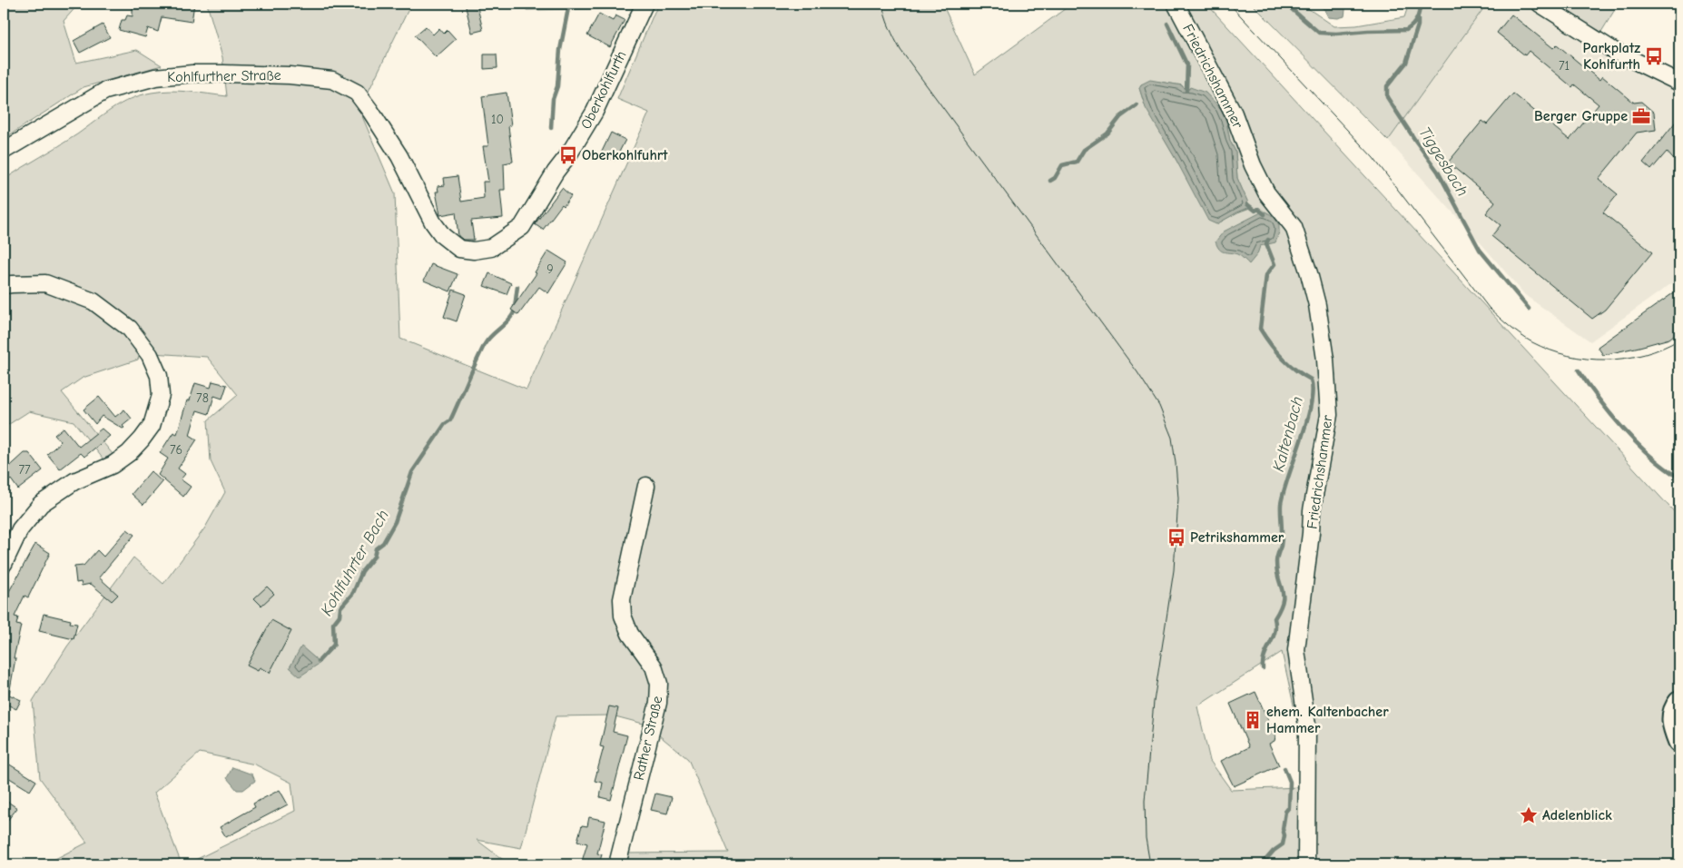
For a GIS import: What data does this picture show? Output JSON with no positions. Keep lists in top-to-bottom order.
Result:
{
  "streets": {
    "street": [
      "Kohlfurther Straße",
      "Friedrichshammer",
      "Oberkohlfurth",
      "Rather Straße"
    ]
  },
  "crossings": [
    ["Kohlfurther Straße", "Oberkohlfurth"]
  ],
  "water": ["Tiggesbach", "Kaltenbach", "Kohlfuhrter Bach"],
  "places": {
    "bus stop": ["Parkplatz Kohlfurth", "Oberkohlfuhrt", "Petrikshammer"],
    "office": ["Berger Gruppe"],
    "building": ["ehem. Kaltenbacher Hammer"],
    "place": ["Adelenblick"]
  },
  "house_numbers": [
    "71",
    "10",
    "9",
    "78",
    "76",
    "77"
  ]
}
